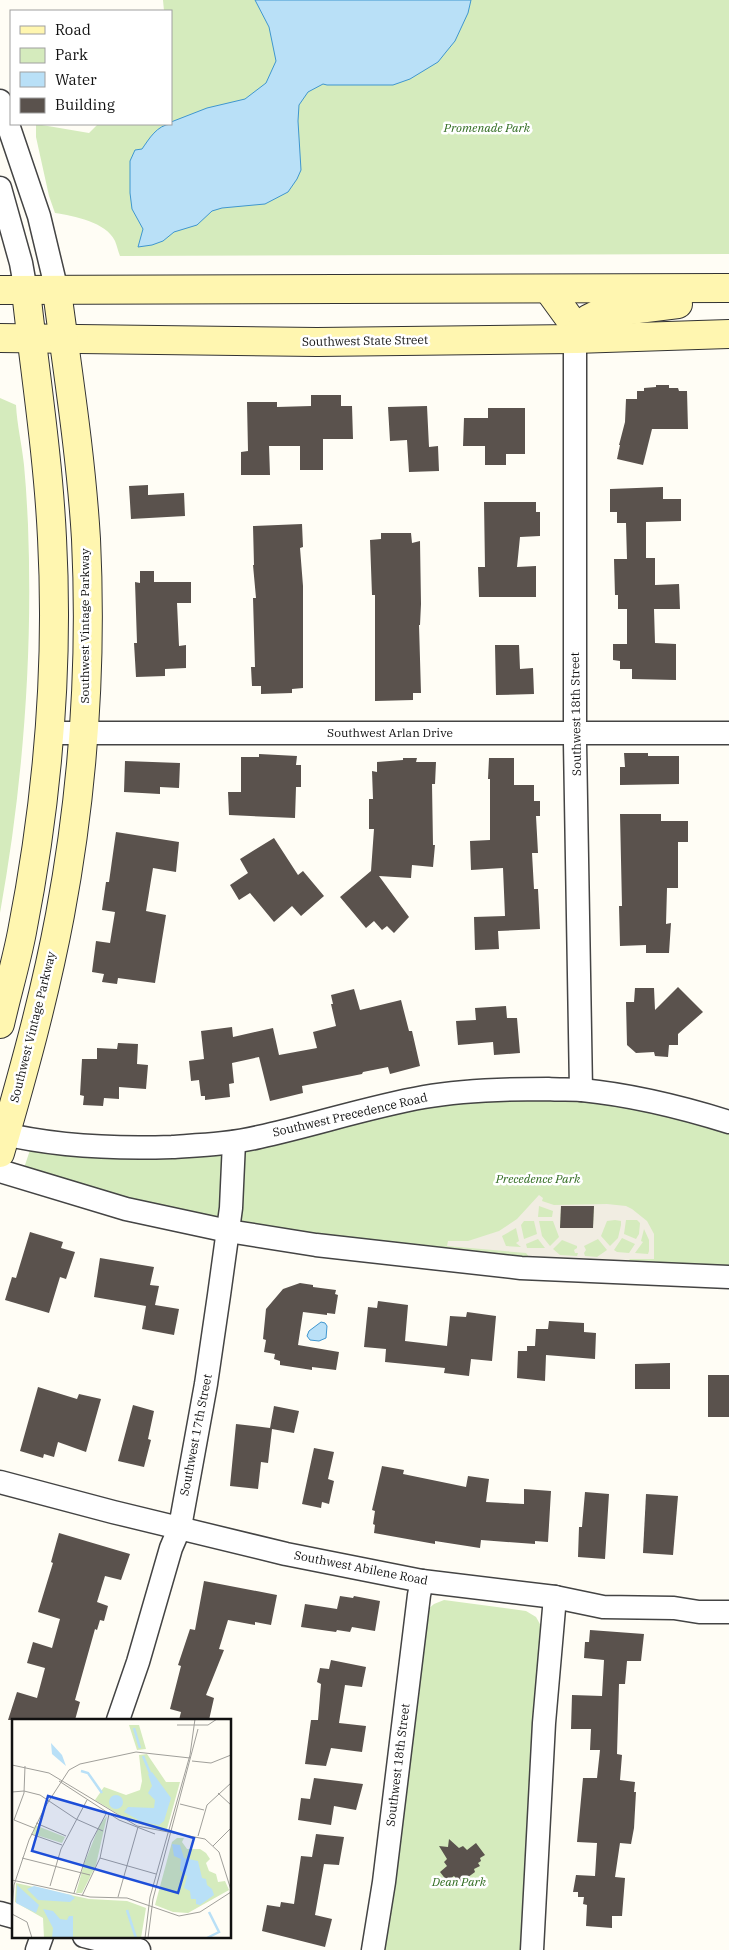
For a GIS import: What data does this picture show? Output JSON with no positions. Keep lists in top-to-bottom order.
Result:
{
  "streets": {
    "main road": ["Southwest State Street", "Southwest Vintage Parkway"],
    "street": [
      "Southwest 18th Street",
      "Southwest Arlan Drive",
      "Southwest Precedence Road",
      "Southwest 17th Street",
      "Southwest Abilene Road"
    ]
  },
  "crossings": [
    ["Southwest State Street", "Southwest Vintage Parkway"],
    ["Southwest State Street", "Southwest 18th Street"],
    ["Southwest Vintage Parkway", "Southwest Arlan Drive"],
    ["Southwest Vintage Parkway", "Southwest Precedence Road"],
    ["Southwest 18th Street", "Southwest Arlan Drive"],
    ["Southwest 18th Street", "Southwest Precedence Road"],
    ["Southwest 18th Street", "Southwest Abilene Road"],
    ["Southwest Precedence Road", "Southwest 17th Street"],
    ["Southwest 17th Street", "Southwest Abilene Road"]
  ],
  "parks": ["Promenade Park", "Precedence Park", "Dean Park"],
  "legend": [
    "Road",
    "Park",
    "Water",
    "Building"
  ]
}
